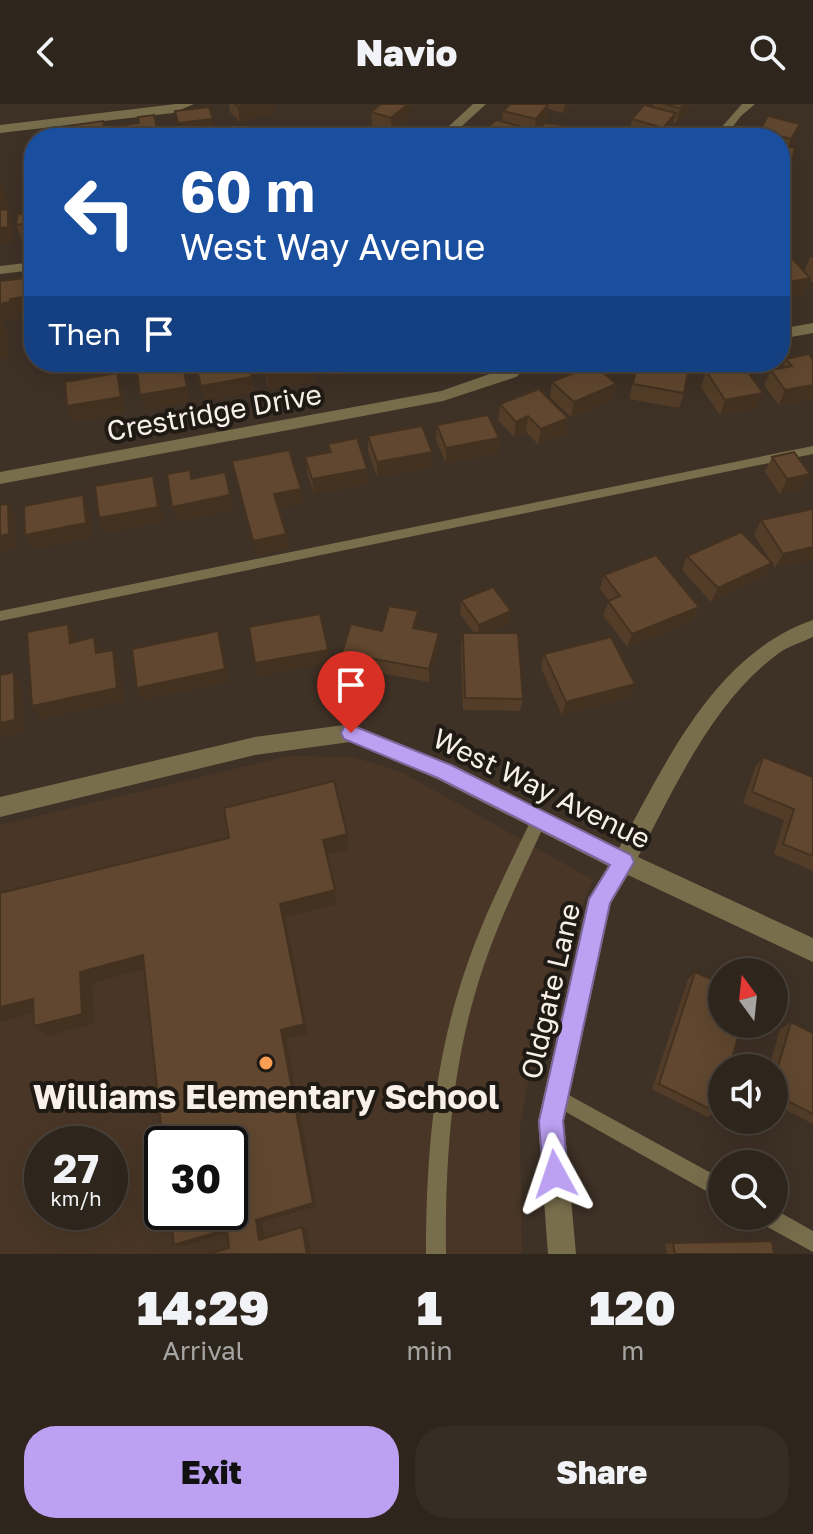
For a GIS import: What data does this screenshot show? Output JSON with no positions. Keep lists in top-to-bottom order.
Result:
{
  "streets": {
    "street": ["Crestridge Drive", "West Way Avenue", "Oldgate Lane"]
  },
  "crossings": [
    ["West Way Avenue", "Oldgate Lane"]
  ],
  "places": ["Williams Elementary School"],
  "north": "top",
  "page": {
    "header": "Navio",
    "turn": ["60 m", "West Way Avenue"],
    "then": "Then",
    "speed": "27 km/h",
    "limit": "30",
    "eta": [
      "14:29",
      "Arrival",
      "1",
      "min",
      "120",
      "m"
    ],
    "buttons": ["Exit", "Share"]
  }
}
